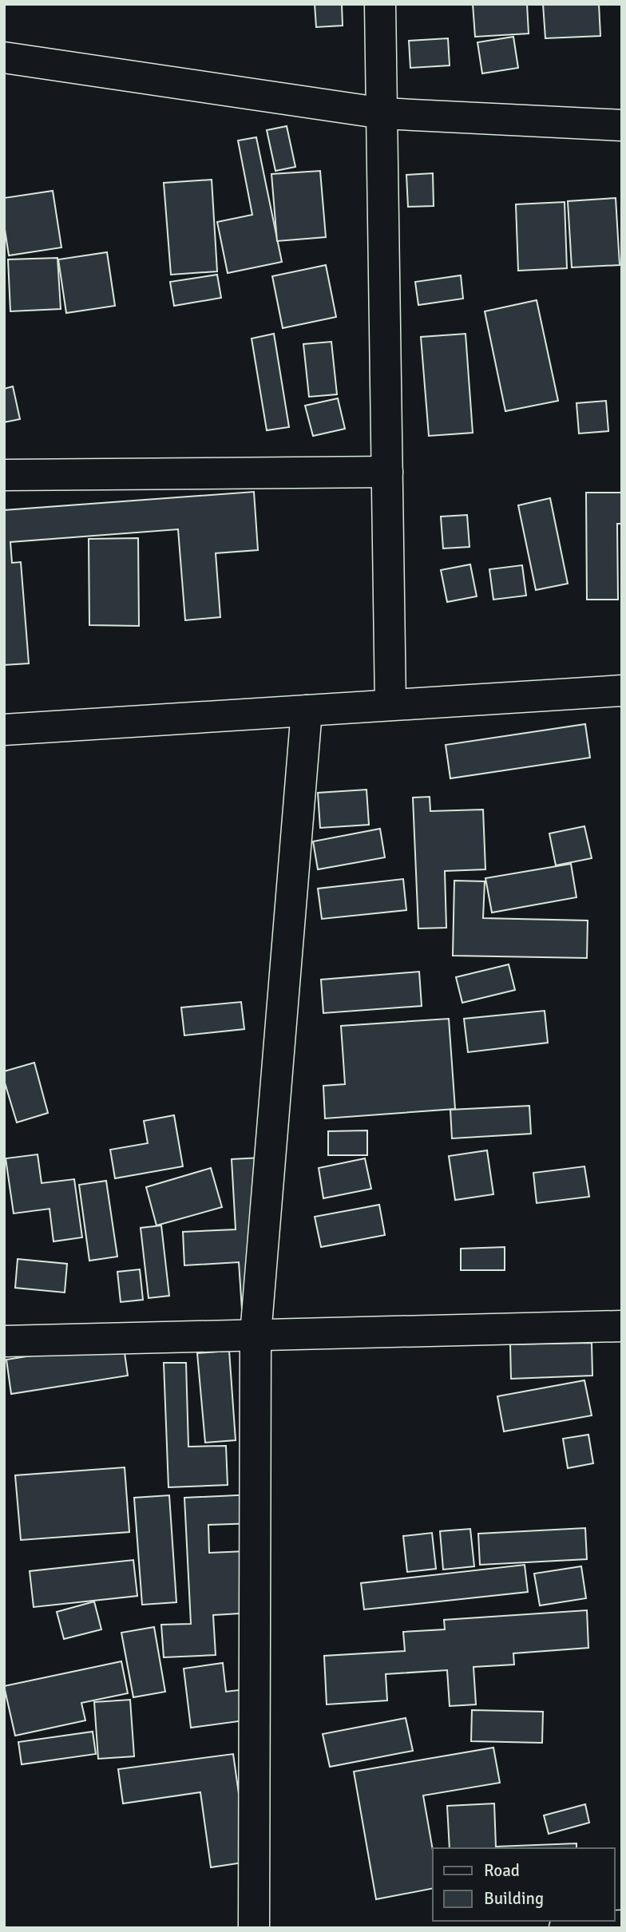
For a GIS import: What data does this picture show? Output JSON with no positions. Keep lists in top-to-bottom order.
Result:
{
  "legend": ["Road", "Building"]
}
